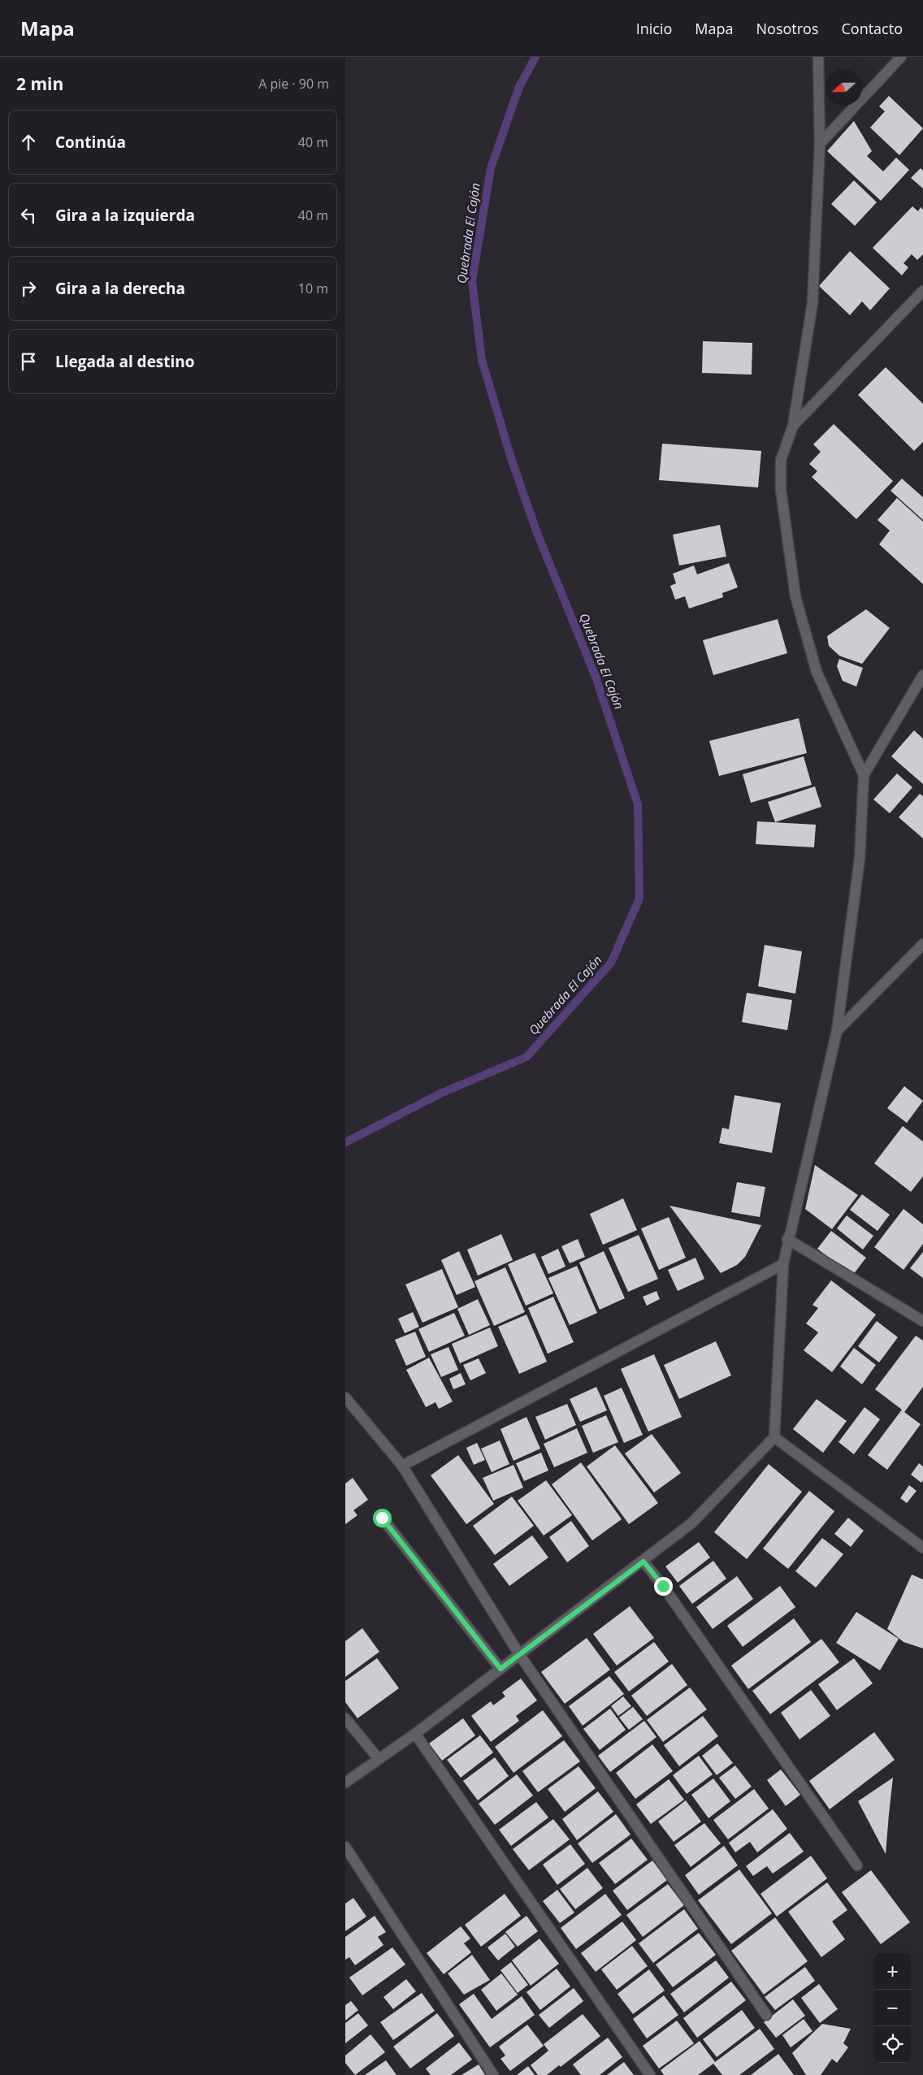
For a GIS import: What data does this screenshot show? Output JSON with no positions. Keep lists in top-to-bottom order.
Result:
{
  "water": ["Quebrada El Cajón"],
  "north": "left",
  "page": {
    "header": "Mapa",
    "nav": [
      "Inicio",
      "Mapa",
      "Nosotros",
      "Contacto"
    ],
    "heading": ["2 min", "A pie · 90 m"],
    "list": [
      ["Continúa", "40 m"],
      ["Gira a la izquierda", "40 m"],
      ["Gira a la derecha", "10 m"],
      "Llegada al destino"
    ],
    "map_buttons": ["+", "−"]
  }
}
